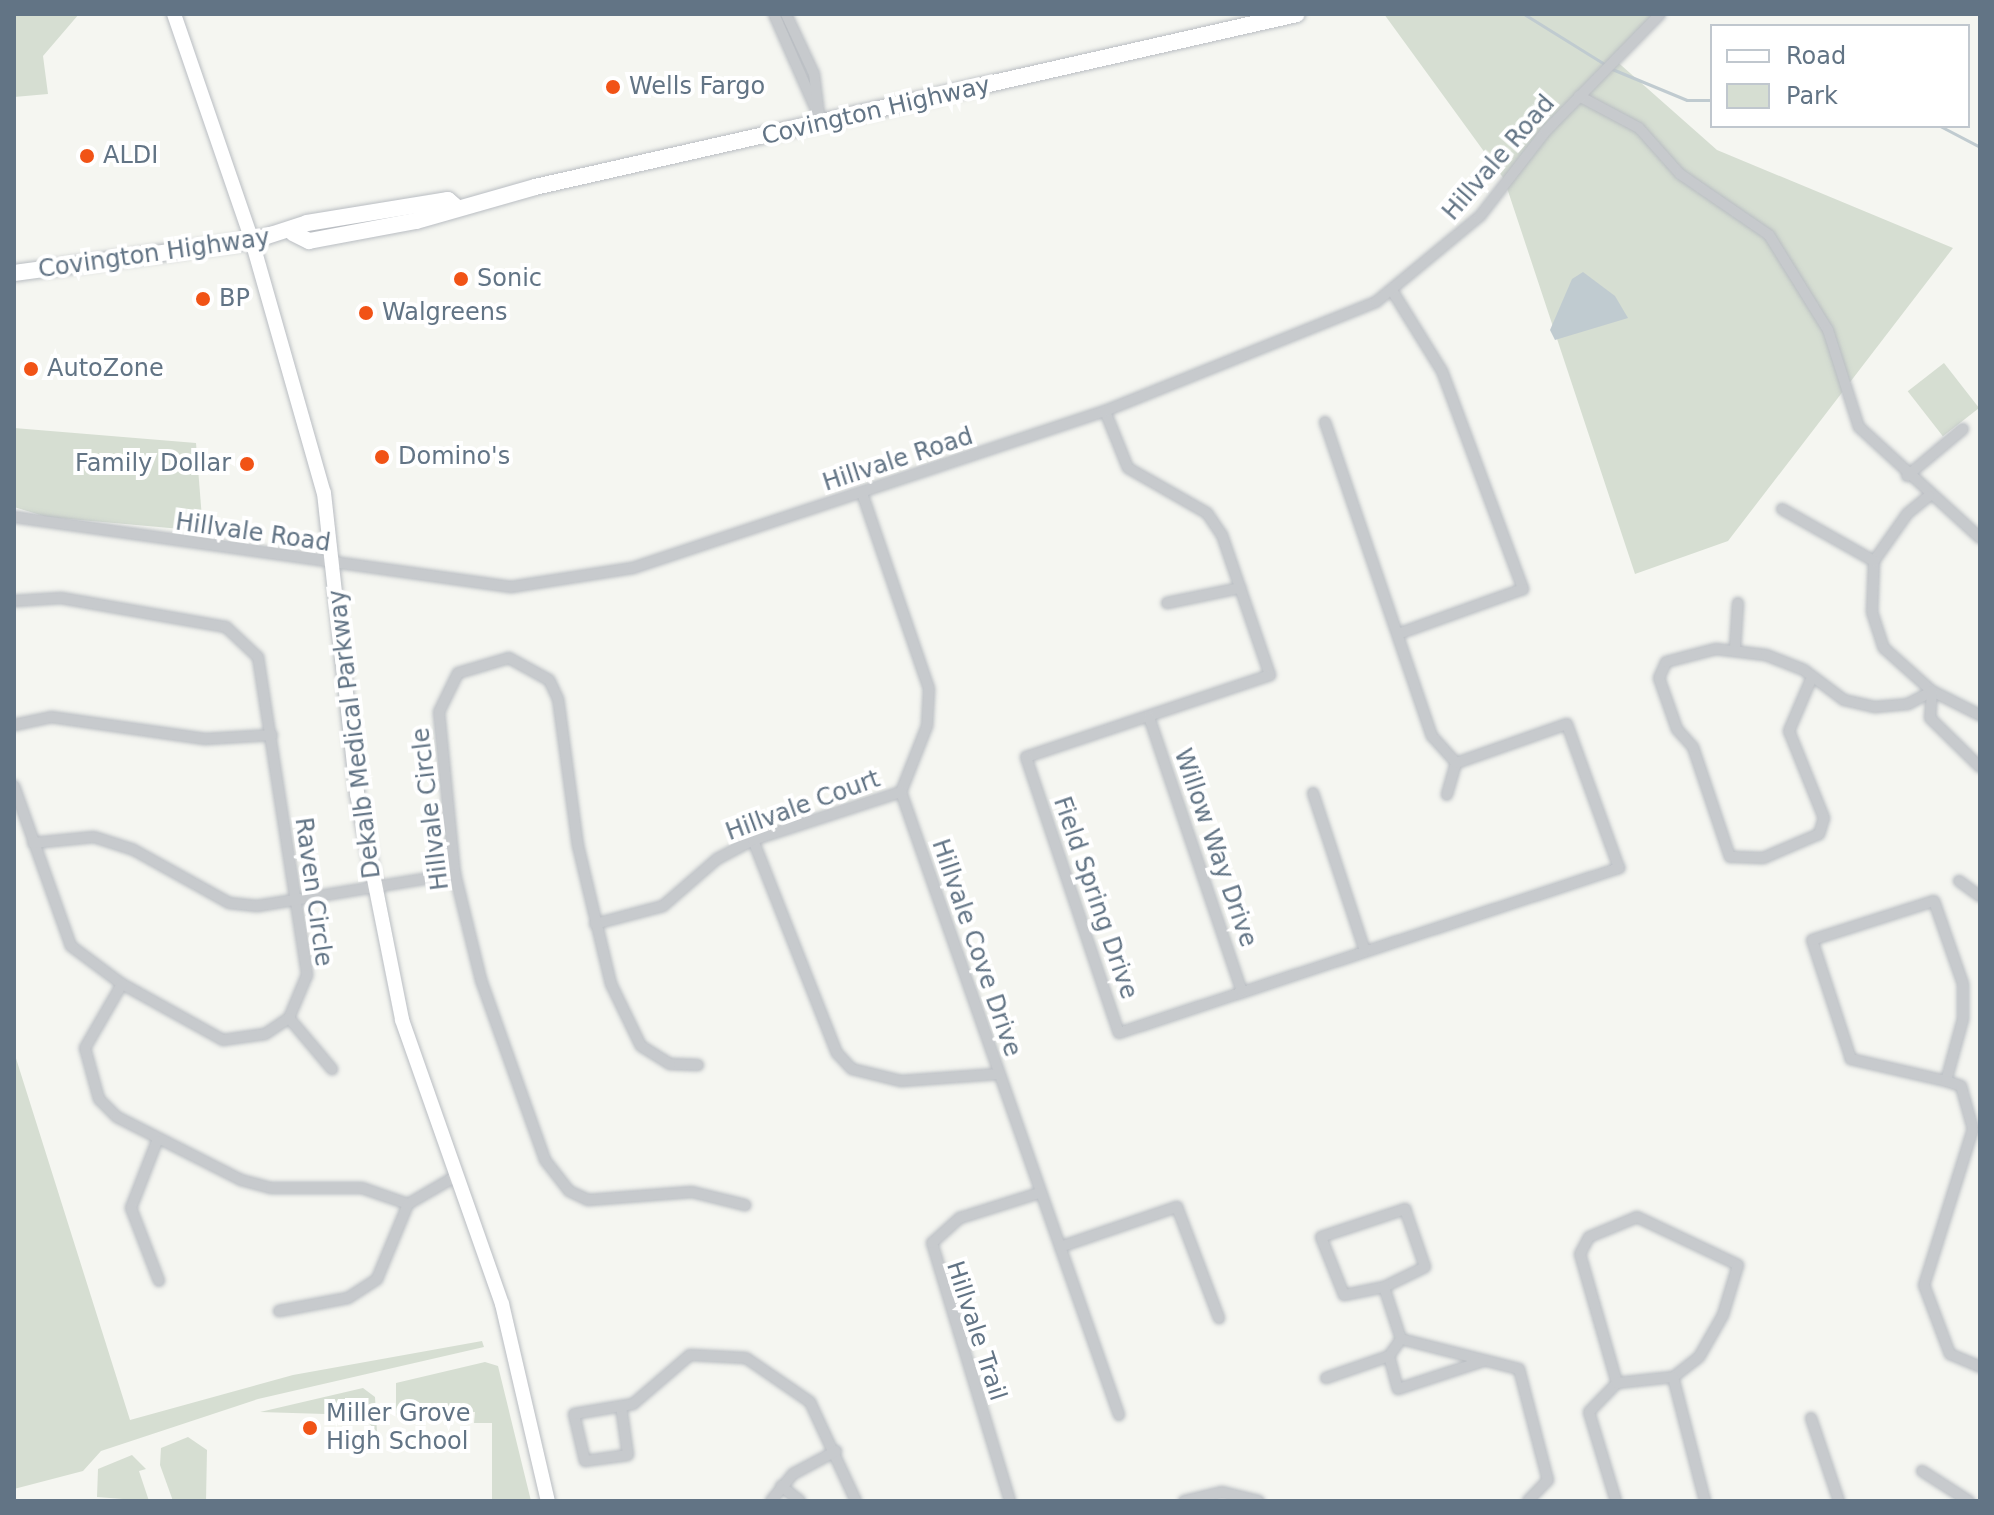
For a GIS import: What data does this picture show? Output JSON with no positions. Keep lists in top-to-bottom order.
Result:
{
  "streets": {
    "main road": ["Covington Highway", "Dekalb Medical Parkway"],
    "street": [
      "Hillvale Road",
      "Hillvale Court",
      "Hillvale Circle",
      "Willow Way Drive",
      "Raven Circle",
      "Field Spring Drive",
      "Hillvale Cove Drive",
      "Hillvale Trail"
    ]
  },
  "crossings": [
    ["Covington Highway", "Dekalb Medical Parkway"],
    ["Hillvale Road", "Dekalb Medical Parkway"],
    ["Hillvale Road", "Field Spring Drive"],
    ["Hillvale Court", "Hillvale Circle"],
    ["Hillvale Court", "Hillvale Cove Drive"],
    ["Willow Way Drive", "Field Spring Drive"],
    ["Hillvale Cove Drive", "Hillvale Trail"]
  ],
  "places": [
    "Wells Fargo",
    "ALDI",
    "Sonic",
    "BP",
    "Walgreens",
    "AutoZone",
    "Domino's",
    "Family Dollar",
    "Miller Grove High School"
  ],
  "legend": ["Road", "Park"]
}
